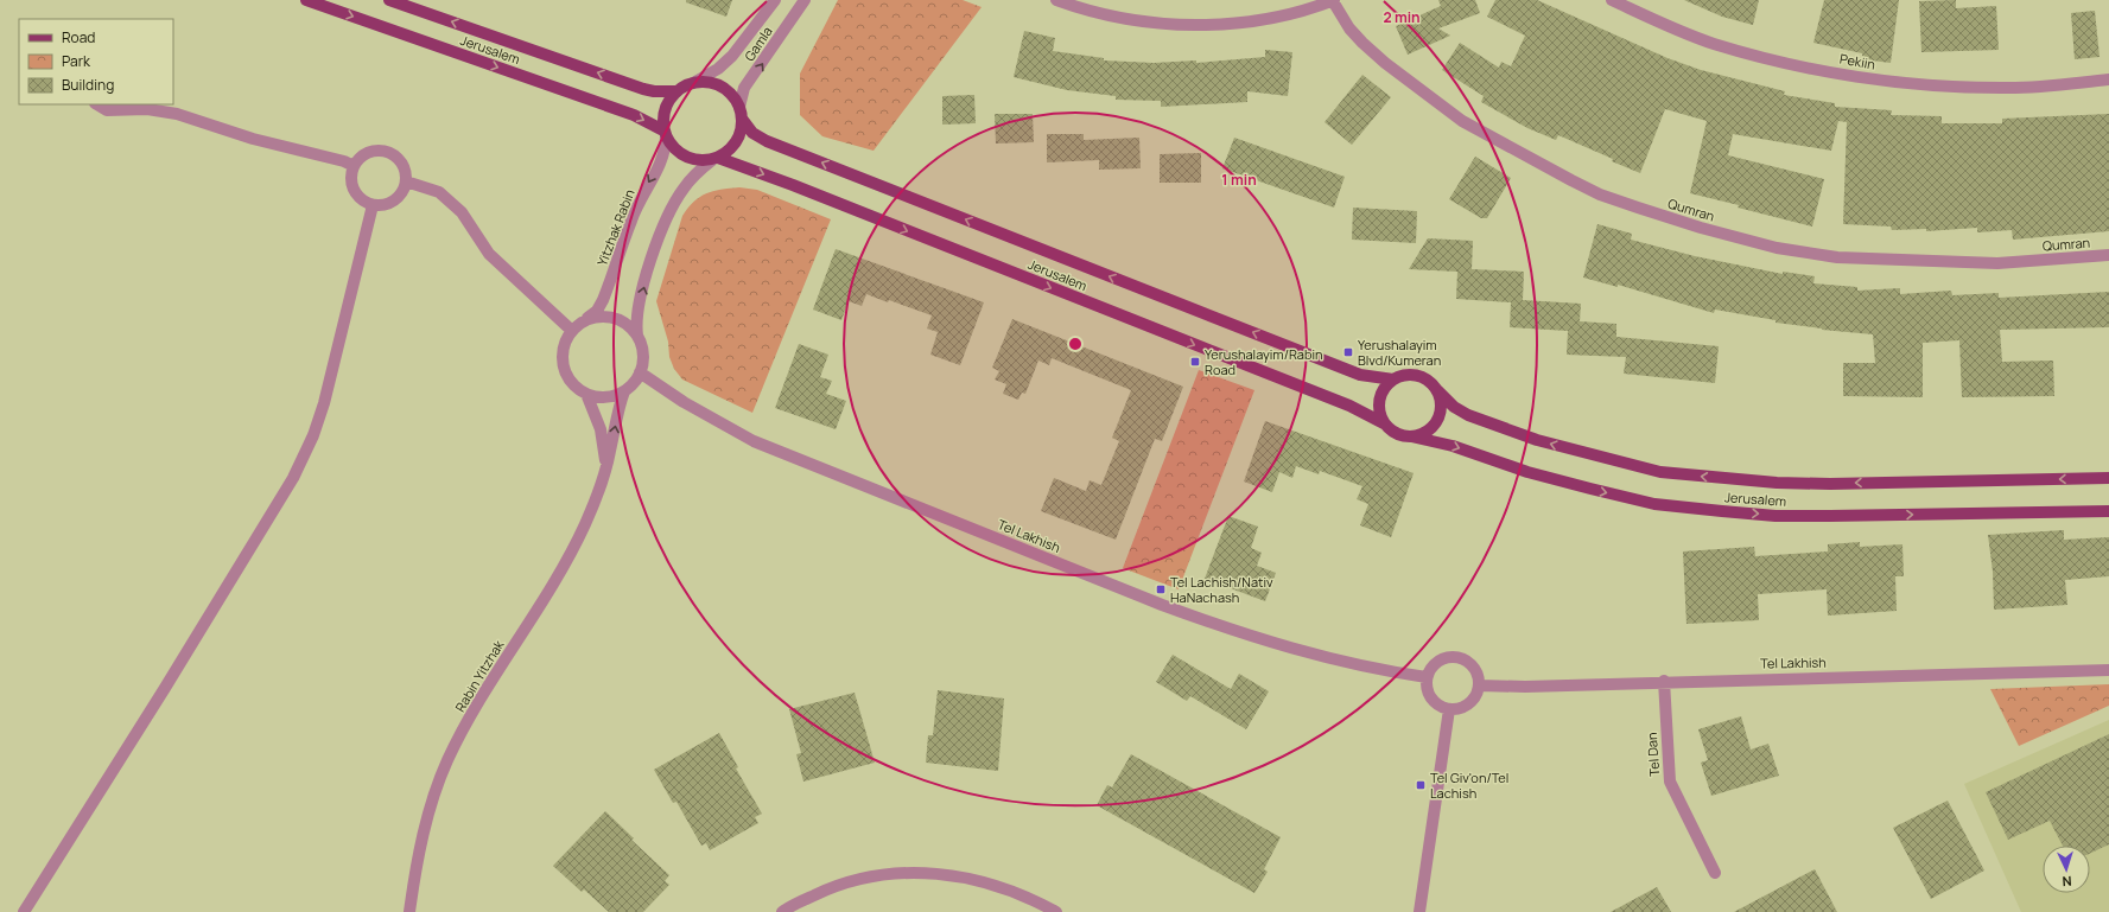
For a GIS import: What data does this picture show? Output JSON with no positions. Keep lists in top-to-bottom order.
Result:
{
  "streets": {
    "main road": ["Jerusalem"],
    "street": [
      "Gamla",
      "Pekiin",
      "Qumran",
      "Yitzhak Rabin",
      "Tel Lakhish",
      "Rabin Yitzhak",
      "Tel Dan"
    ]
  },
  "crossings": [
    ["Gamla", "Jerusalem"],
    ["Gamla", "Yitzhak Rabin"],
    ["Jerusalem", "Yitzhak Rabin"],
    ["Yitzhak Rabin", "Tel Lakhish"],
    ["Tel Lakhish", "Tel Dan"]
  ],
  "places": {
    "transit": [
      "Yerushalayim Blvd/Kumeran",
      "Yerushalayim/Rabin Road",
      "Tel Lachish/Nativ HaNachash",
      "Tel Giv'on/Tel Lachish"
    ]
  },
  "legend": ["Road", "Park", "Building"],
  "north": "bottom",
  "rings": ["2 min", "1 min"]
}
